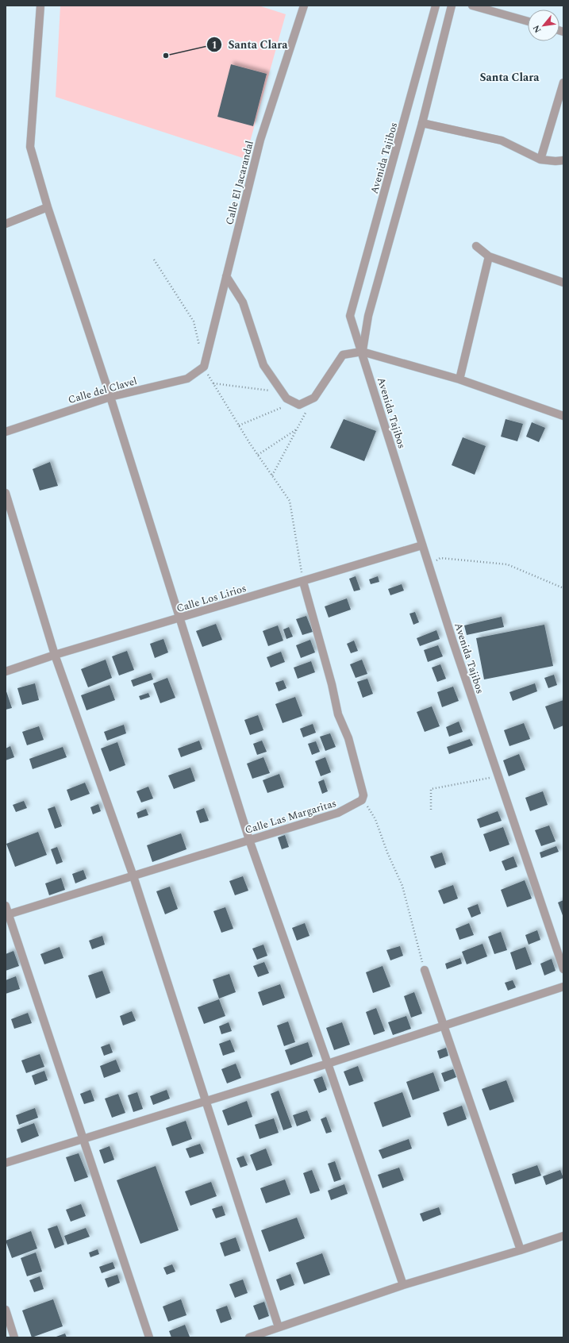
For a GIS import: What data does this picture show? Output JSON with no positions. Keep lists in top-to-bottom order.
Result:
{
  "streets": {
    "street": [
      "Avenida Tajibos",
      "Calle El Jacarandal",
      "Calle del Clavel",
      "Calle Los Lirios",
      "Calle Las Margaritas"
    ]
  },
  "crossings": [
    ["Avenida Tajibos", "Calle Los Lirios"],
    ["Calle El Jacarandal", "Calle del Clavel"]
  ],
  "districts": ["Santa Clara"],
  "places": ["Santa Clara"],
  "north": "bottom left"
}
